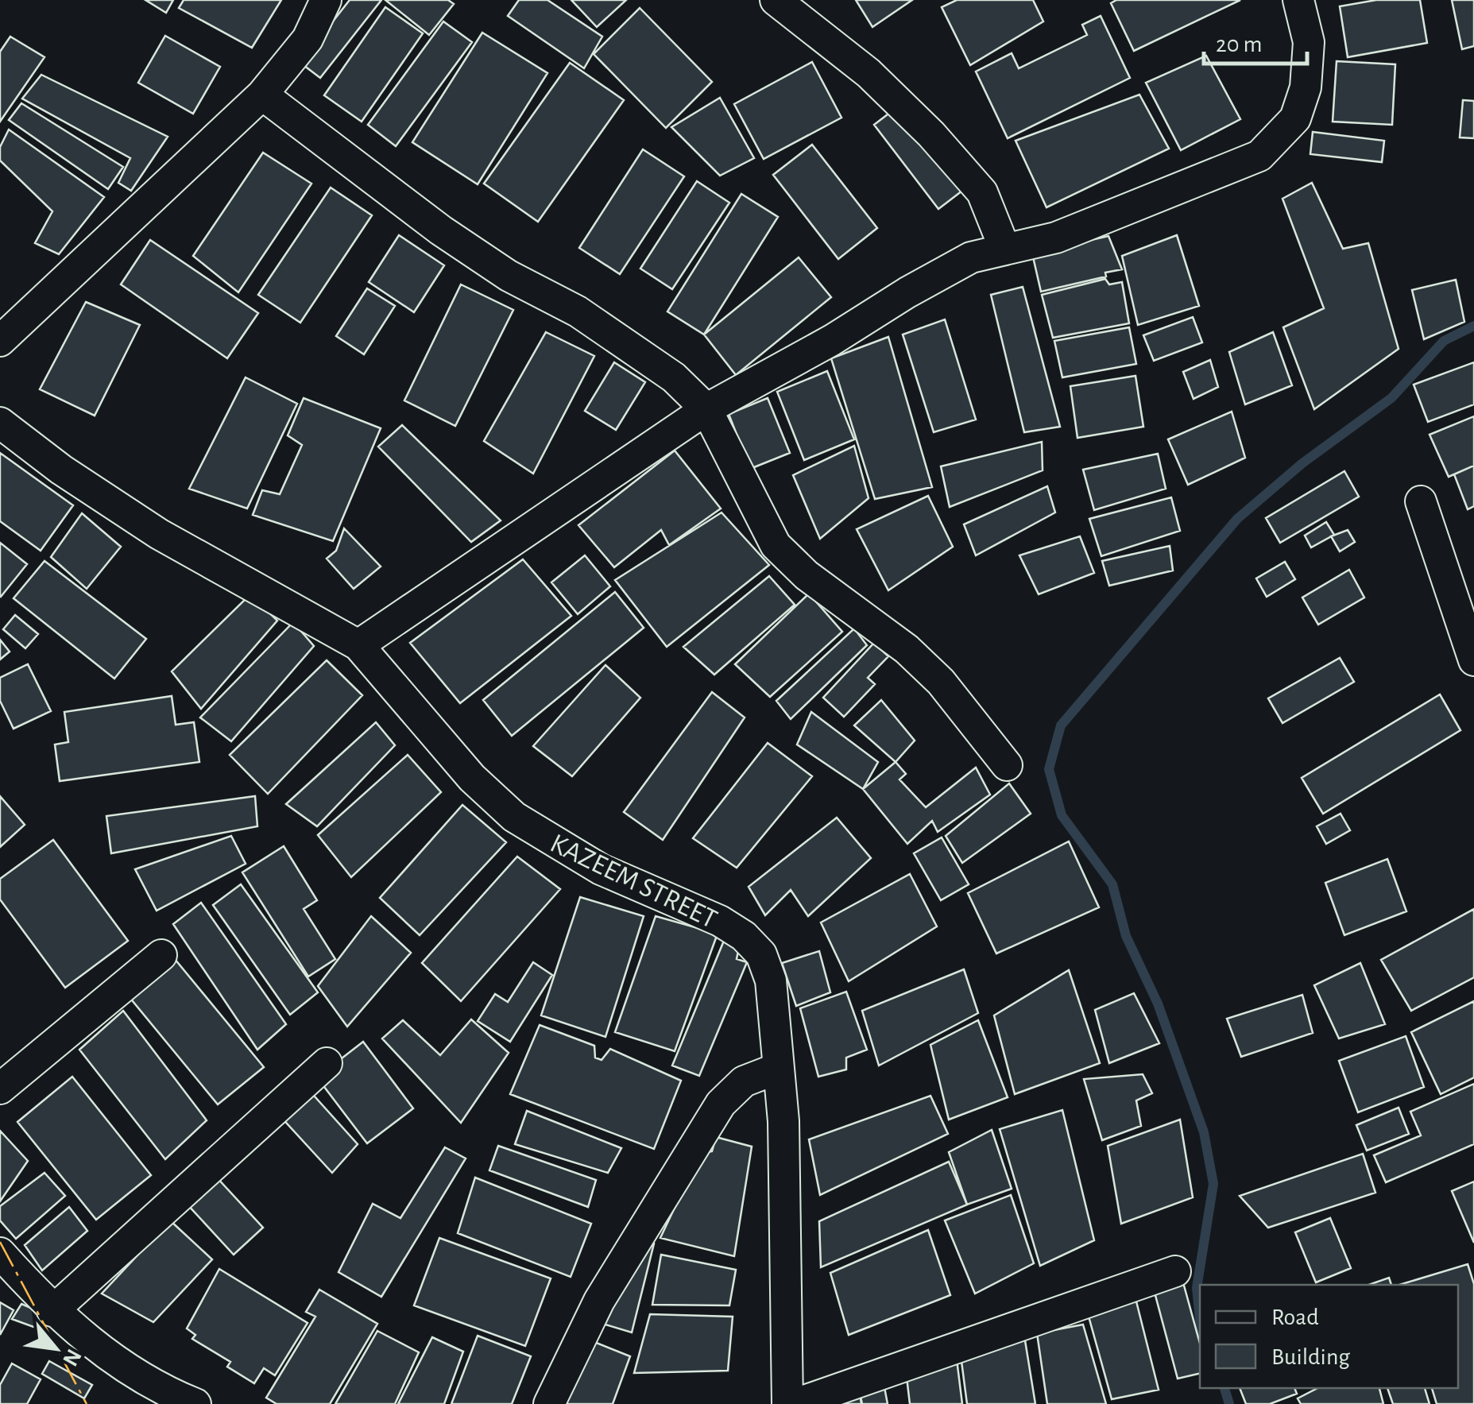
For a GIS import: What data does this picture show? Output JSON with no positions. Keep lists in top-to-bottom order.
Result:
{
  "streets": {
    "street": ["KAZEEM STREET"]
  },
  "legend": ["Road", "Building"],
  "scale_bar": "20 m",
  "north": "bottom right"
}
